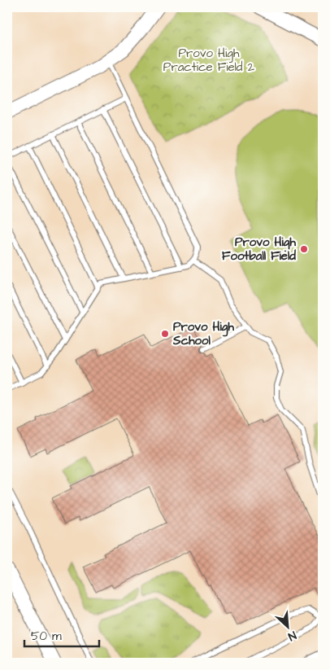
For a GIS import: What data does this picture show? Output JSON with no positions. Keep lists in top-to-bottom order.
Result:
{
  "parks": ["Provo High Practice Field 2"],
  "places": ["Provo High Football Field", "Provo High School"],
  "scale_bar": "50 m",
  "north": "bottom right"
}
